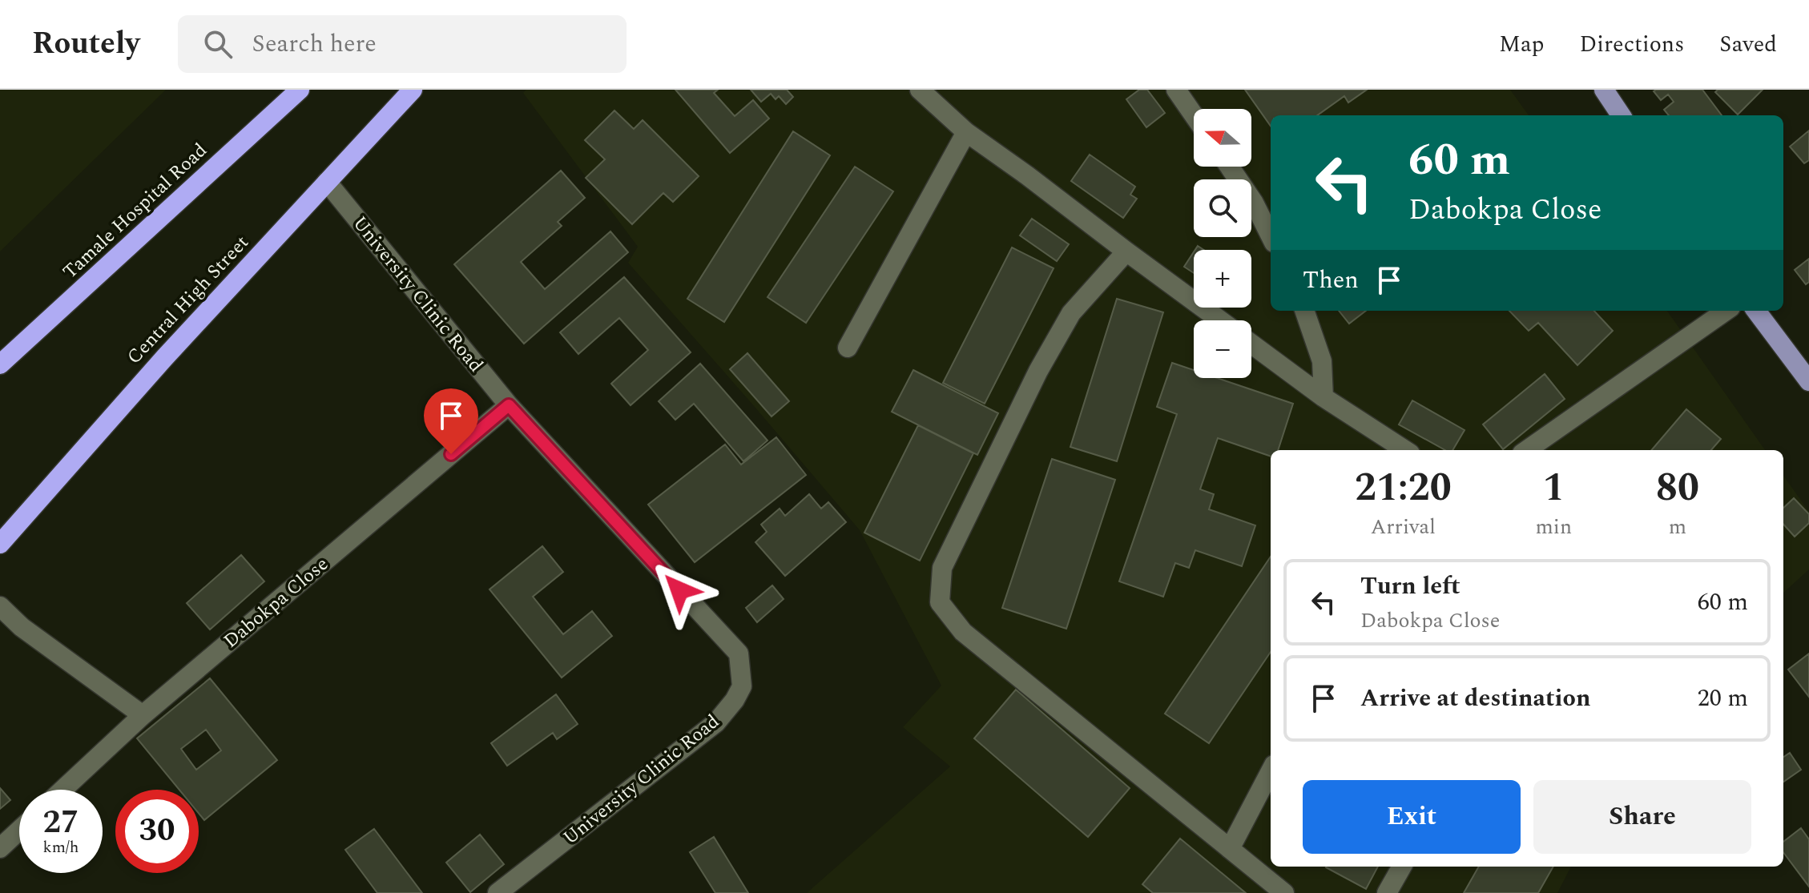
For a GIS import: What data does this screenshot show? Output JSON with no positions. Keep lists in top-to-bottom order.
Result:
{
  "streets": {
    "highway": ["Tamale Hospital Road", "Central High Street"],
    "street": ["University Clinic Road", "Dabokpa Close"]
  },
  "crossings": [
    ["University Clinic Road", "Central High Street"],
    ["University Clinic Road", "Dabokpa Close"]
  ],
  "north": "left",
  "page": {
    "header": "Routely",
    "search": "Search here",
    "nav": ["Map", "Directions", "Saved"],
    "map_buttons": ["+", "−"],
    "turn": ["60 m", "Dabokpa Close"],
    "then": "Then",
    "eta": [
      "21:20",
      "Arrival",
      "1",
      "min",
      "80",
      "m"
    ],
    "list": [
      {
        "name": "Turn left",
        "note": "Dabokpa Close",
        "value": "60 m"
      },
      {
        "name": "Arrive at destination",
        "value": "20 m"
      }
    ],
    "buttons": ["Exit", "Share"],
    "speed": "27 km/h",
    "limit": "30"
  }
}
